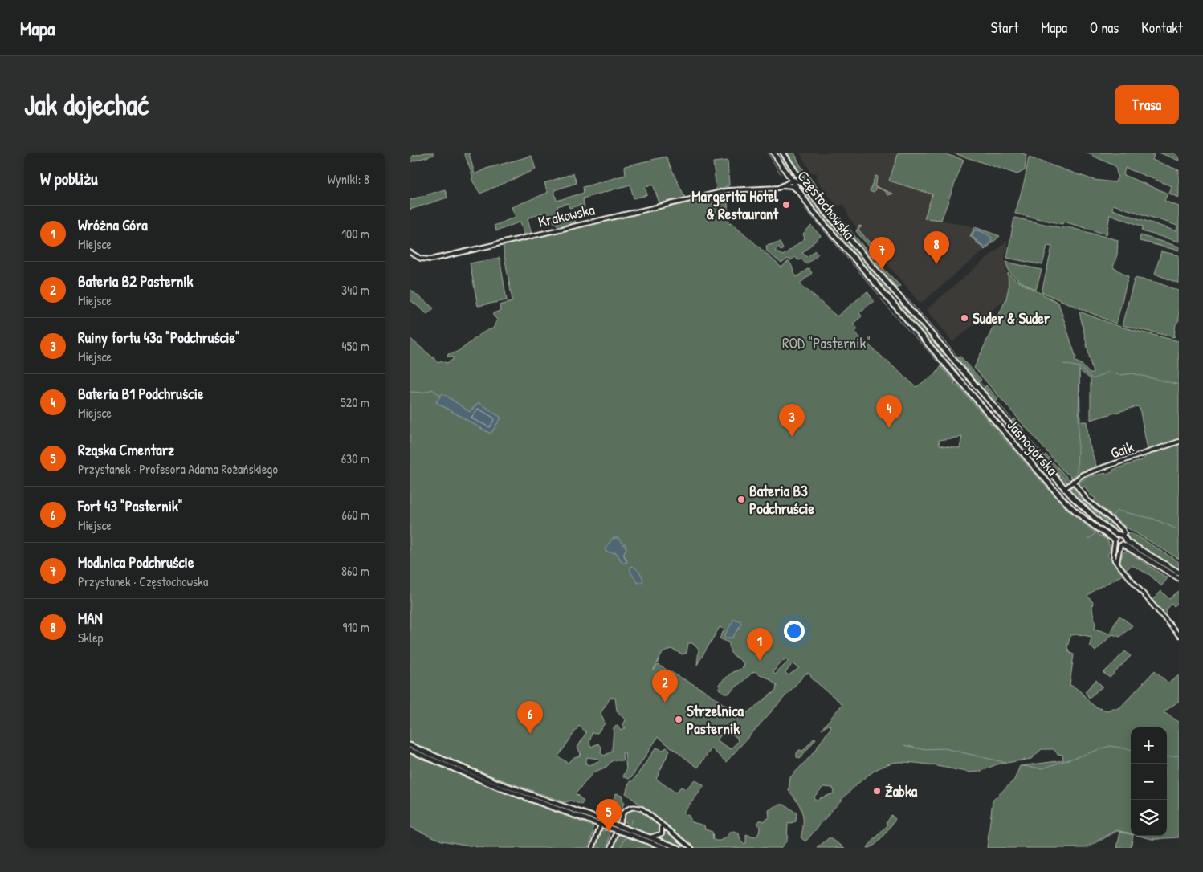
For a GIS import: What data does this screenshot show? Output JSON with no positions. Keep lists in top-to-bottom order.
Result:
{
  "streets": {
    "main road": ["Częstochowska", "Jasnogórska"],
    "street": ["Krakowska", "Gaik"]
  },
  "crossings": [
    ["Częstochowska", "Jasnogórska"],
    ["Jasnogórska", "Gaik"]
  ],
  "parks": ["ROD \"Pasternik\""],
  "places": [
    "Margerita Hotel & Restaurant",
    "Suder & Suder",
    "Bateria B3 Podchruście",
    "Strzelnica Pasternik",
    "Żabka"
  ],
  "page": {
    "header": "Mapa",
    "nav": [
      "Start",
      "Mapa",
      "O nas",
      "Kontakt"
    ],
    "buttons": "Trasa",
    "title": "Jak dojechać",
    "heading": ["W pobliżu", "Wyniki: 8"],
    "list": [
      {
        "mark": "1",
        "name": "Wróżna Góra",
        "note": "Miejsce",
        "value": "100 m"
      },
      {
        "mark": "2",
        "name": "Bateria B2 Pasternik",
        "note": "Miejsce",
        "value": "340 m"
      },
      {
        "mark": "3",
        "name": "Ruiny fortu 43a \"Podchruście\"",
        "note": "Miejsce",
        "value": "450 m"
      },
      {
        "mark": "4",
        "name": "Bateria B1 Podchruście",
        "note": "Miejsce",
        "value": "520 m"
      },
      {
        "mark": "5",
        "name": "Rząska Cmentarz",
        "note": "Przystanek · Profesora Adama Rożańskiego",
        "value": "630 m"
      },
      {
        "mark": "6",
        "name": "Fort 43 \"Pasternik\"",
        "note": "Miejsce",
        "value": "660 m"
      },
      {
        "mark": "7",
        "name": "Modlnica Podchruście",
        "note": "Przystanek · Częstochowska",
        "value": "860 m"
      },
      {
        "mark": "8",
        "name": "MAN",
        "note": "Sklep",
        "value": "910 m"
      }
    ],
    "pins": [
      "8",
      "7",
      "4",
      "3",
      "1",
      "2",
      "6",
      "5"
    ],
    "map_buttons": ["+", "−"]
  }
}
